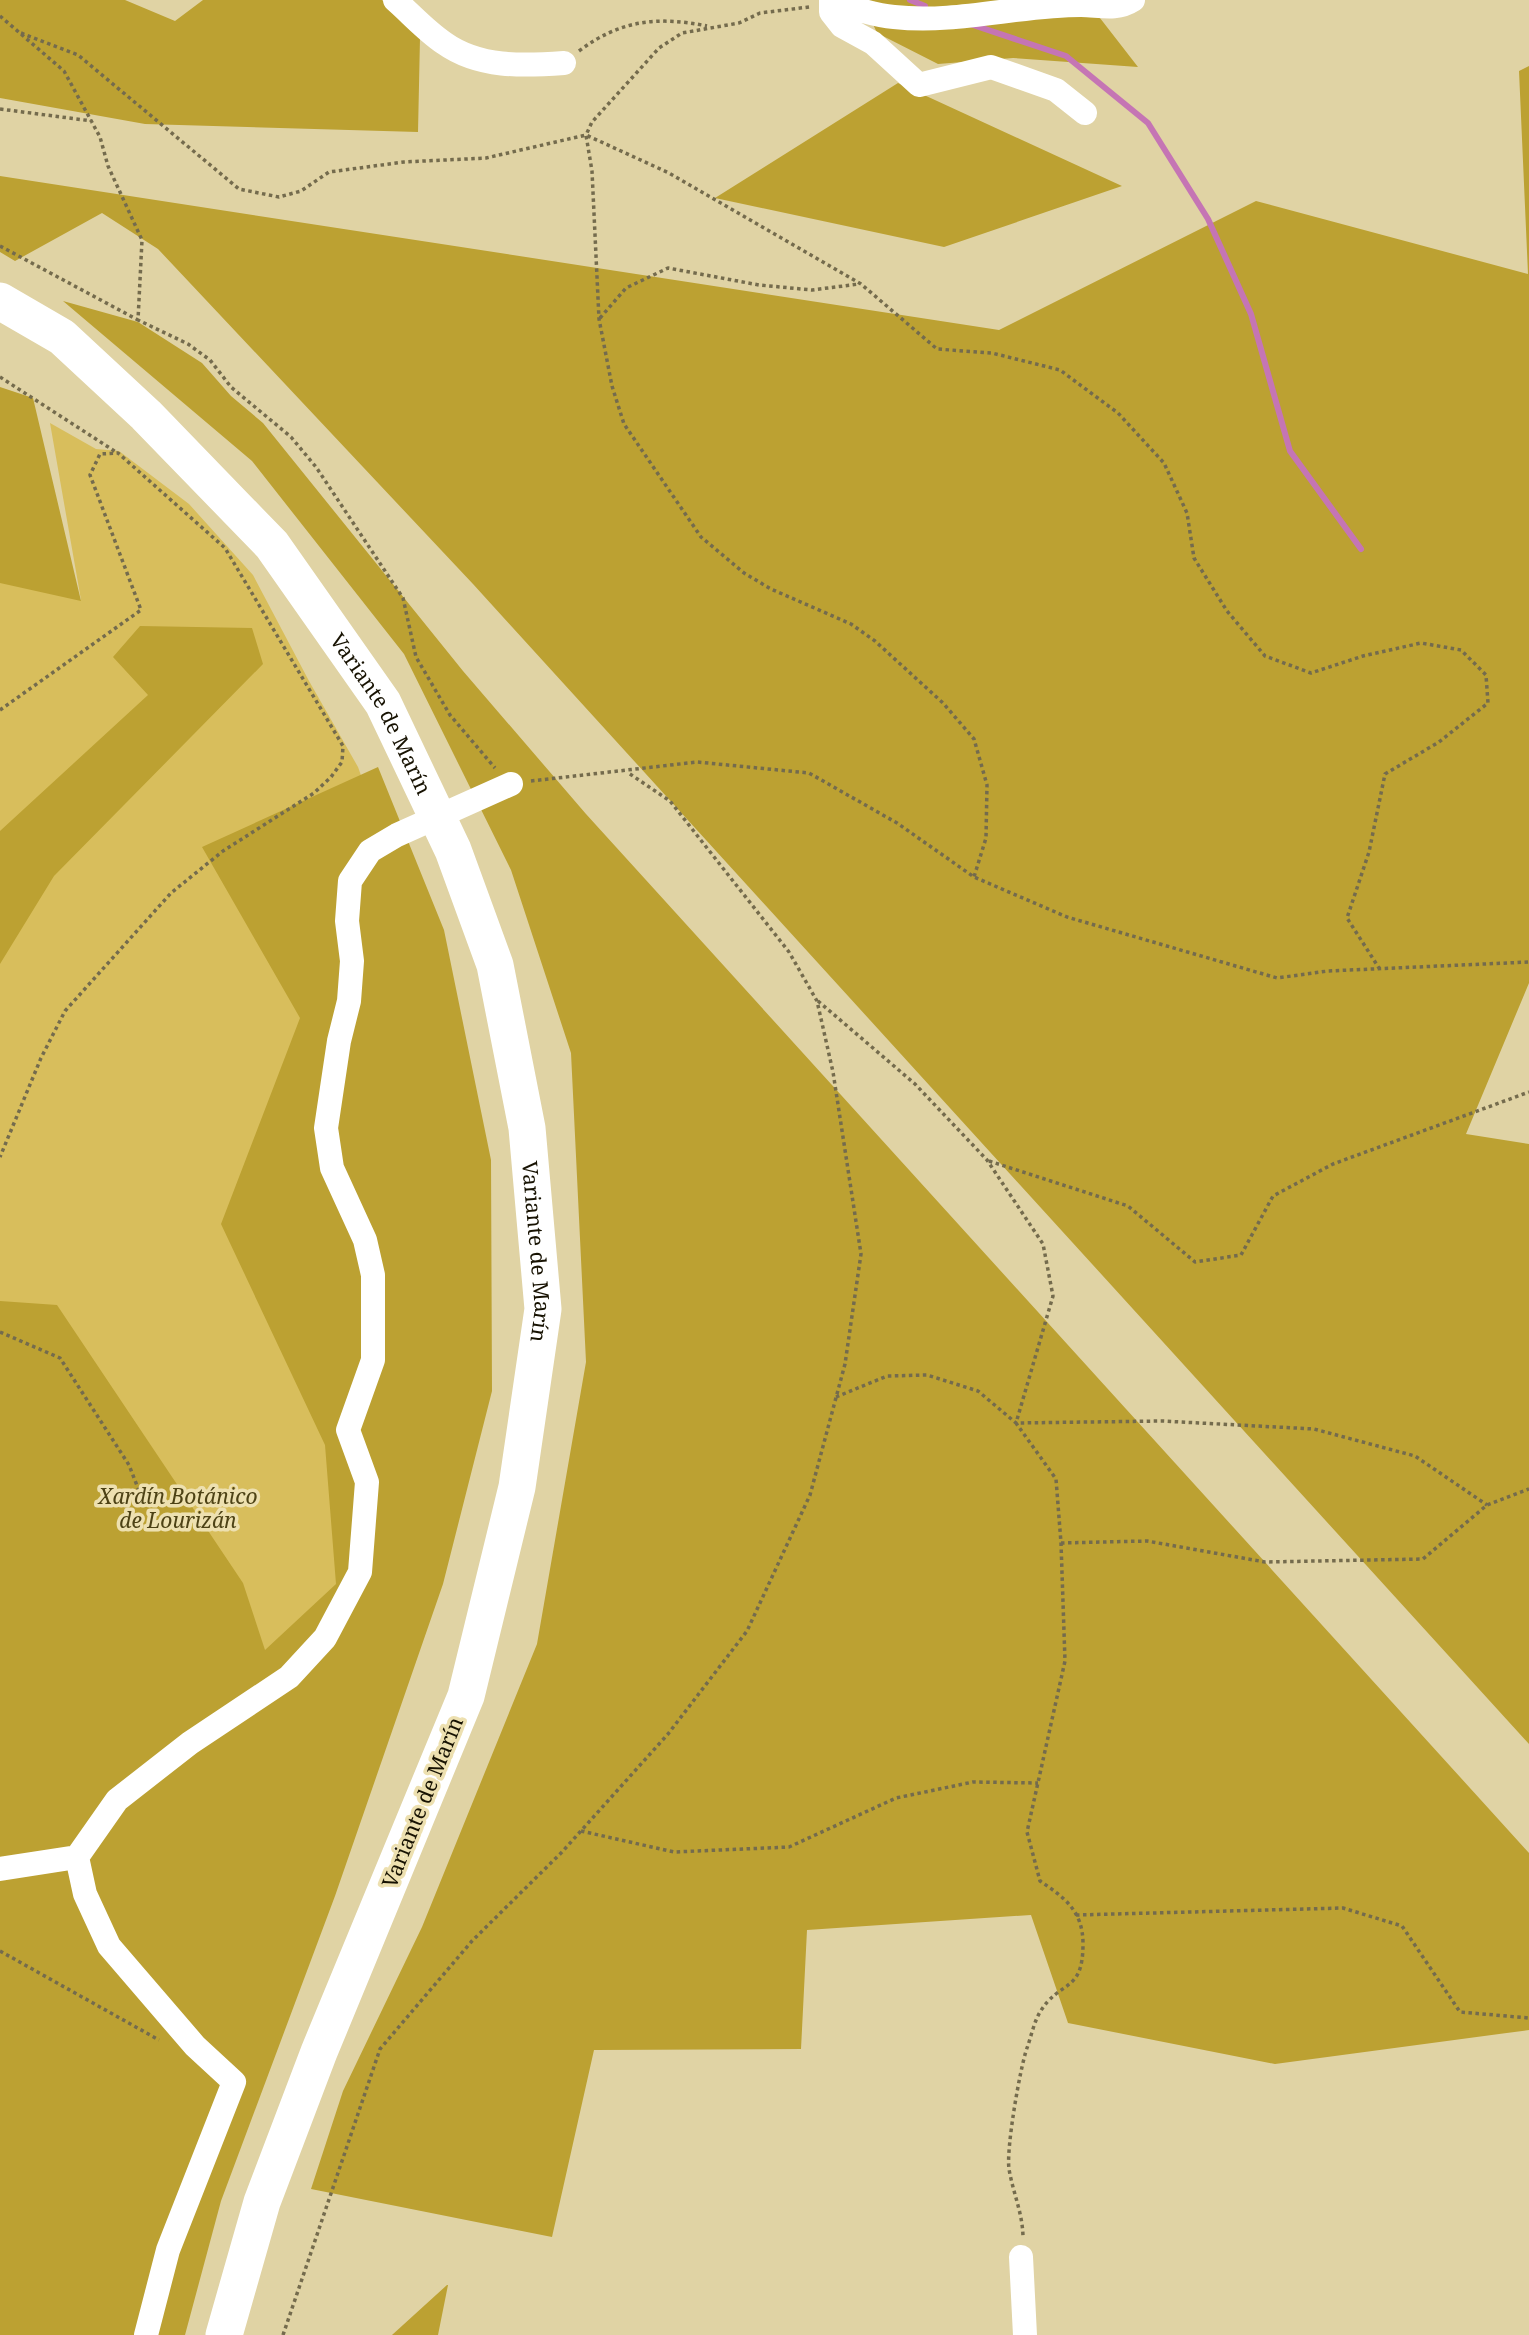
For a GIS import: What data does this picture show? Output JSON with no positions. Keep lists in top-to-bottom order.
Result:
{
  "streets": {
    "highway": ["Variante de Marín"]
  },
  "parks": ["Xardín Botánico de Lourizán"]
}
